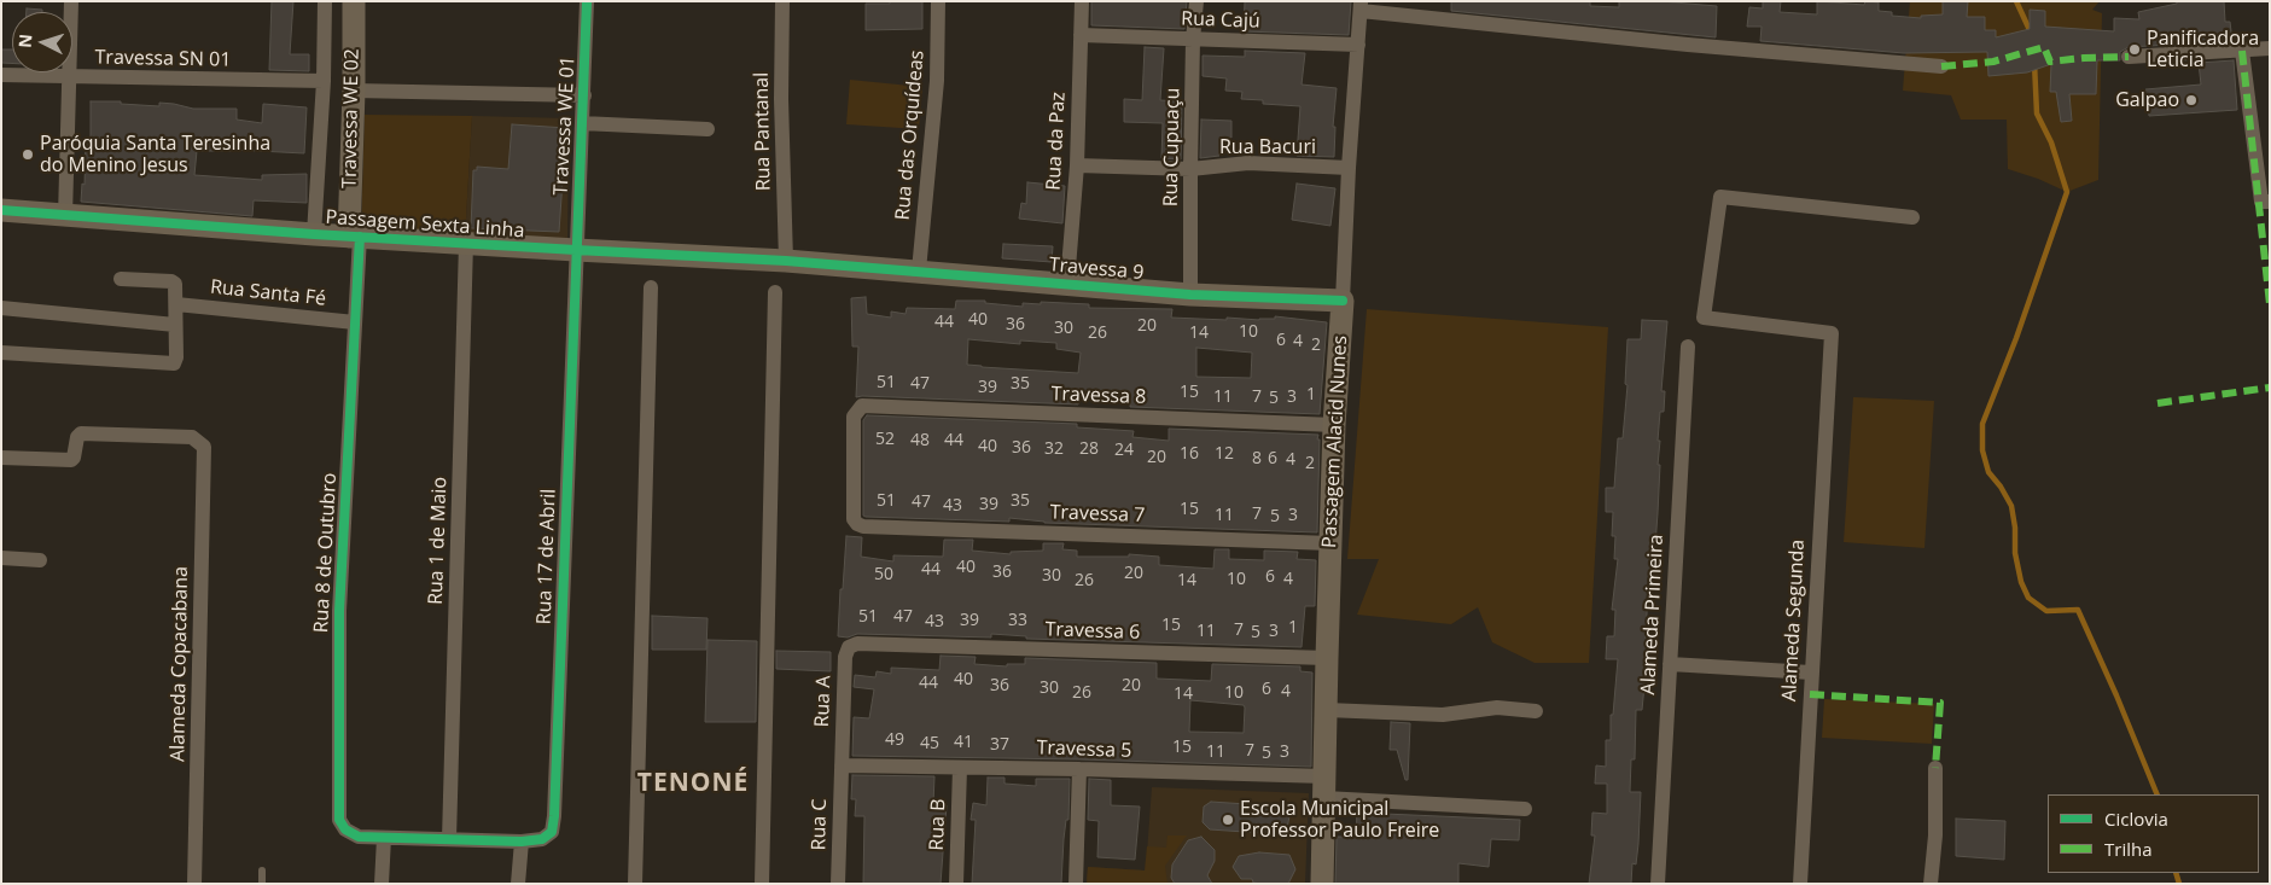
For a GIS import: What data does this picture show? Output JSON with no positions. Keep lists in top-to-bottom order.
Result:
{
  "streets": {
    "street": [
      "Rua Cajú",
      "Travessa SN 01",
      "Travessa WE 02",
      "Travessa WE 01",
      "Rua Pantanal",
      "Rua das Orquídeas",
      "Rua da Paz",
      "Rua Cupuaçu",
      "Rua Bacuri",
      "Passagem Sexta Linha",
      "Travessa 9",
      "Rua Santa Fé",
      "Travessa 8",
      "Passagem Alacid Nunes",
      "Travessa 7",
      "Rua 1 de Maio",
      "Rua 8 de Outubro",
      "Rua 17 de Abril",
      "Alameda Primeira",
      "Alameda Segunda",
      "Travessa 6",
      "Alameda Copacabana",
      "Rua A",
      "Travessa 5",
      "Rua C",
      "Rua B"
    ]
  },
  "crossings": [
    ["Rua Cajú", "Rua da Paz"],
    ["Rua Cajú", "Rua Cupuaçu"],
    ["Rua Cajú", "Passagem Alacid Nunes"],
    ["Travessa SN 01", "Travessa WE 02"],
    ["Travessa WE 02", "Passagem Sexta Linha"],
    ["Travessa WE 02", "Rua 8 de Outubro"],
    ["Travessa WE 01", "Passagem Sexta Linha"],
    ["Travessa WE 01", "Rua 17 de Abril"],
    ["Rua Pantanal", "Passagem Sexta Linha"],
    ["Rua das Orquídeas", "Travessa 9"],
    ["Rua da Paz", "Rua Bacuri"],
    ["Rua da Paz", "Travessa 9"],
    ["Rua Cupuaçu", "Rua Bacuri"],
    ["Rua Cupuaçu", "Travessa 9"],
    ["Rua Bacuri", "Passagem Alacid Nunes"],
    ["Passagem Sexta Linha", "Travessa 9"],
    ["Passagem Sexta Linha", "Rua 1 de Maio"],
    ["Passagem Sexta Linha", "Rua 8 de Outubro"],
    ["Passagem Sexta Linha", "Rua 17 de Abril"],
    ["Travessa 9", "Passagem Alacid Nunes"],
    ["Rua Santa Fé", "Rua 8 de Outubro"],
    ["Travessa 8", "Passagem Alacid Nunes"],
    ["Travessa 8", "Travessa 7"],
    ["Passagem Alacid Nunes", "Travessa 7"],
    ["Passagem Alacid Nunes", "Travessa 6"],
    ["Passagem Alacid Nunes", "Travessa 5"],
    ["Rua 1 de Maio", "Rua 8 de Outubro"],
    ["Rua 8 de Outubro", "Rua 17 de Abril"],
    ["Travessa 6", "Rua A"],
    ["Rua A", "Travessa 5"],
    ["Rua A", "Rua C"],
    ["Travessa 5", "Rua C"],
    ["Travessa 5", "Rua B"]
  ],
  "districts": ["TENONÉ"],
  "places": [
    "Panificadora Leticia",
    "Galpao",
    "Paróquia Santa Teresinha do Menino Jesus",
    "Escola Municipal Professor Paulo Freire"
  ],
  "house_numbers": [
    "40",
    "44",
    "36",
    "20",
    "30",
    "10",
    "26",
    "14",
    "6",
    "4",
    "2",
    "51",
    "47",
    "35",
    "39",
    "15",
    "1",
    "11",
    "7",
    "3",
    "5",
    "52",
    "48",
    "44",
    "40",
    "36",
    "32",
    "28",
    "24",
    "16",
    "12",
    "20",
    "8",
    "6",
    "4",
    "2",
    "51",
    "35",
    "47",
    "39",
    "43",
    "15",
    "7",
    "11",
    "3",
    "5",
    "40",
    "44",
    "36",
    "20",
    "50",
    "30",
    "6",
    "10",
    "4",
    "26",
    "14",
    "51",
    "47",
    "39",
    "33",
    "43",
    "15",
    "1",
    "7",
    "11",
    "3",
    "5",
    "40",
    "44",
    "36",
    "20",
    "30",
    "6",
    "4",
    "26",
    "10",
    "14",
    "49",
    "41",
    "45",
    "37",
    "15",
    "7",
    "11",
    "3",
    "5"
  ],
  "legend": ["Ciclovia", "Trilha"],
  "north": "left"
}
